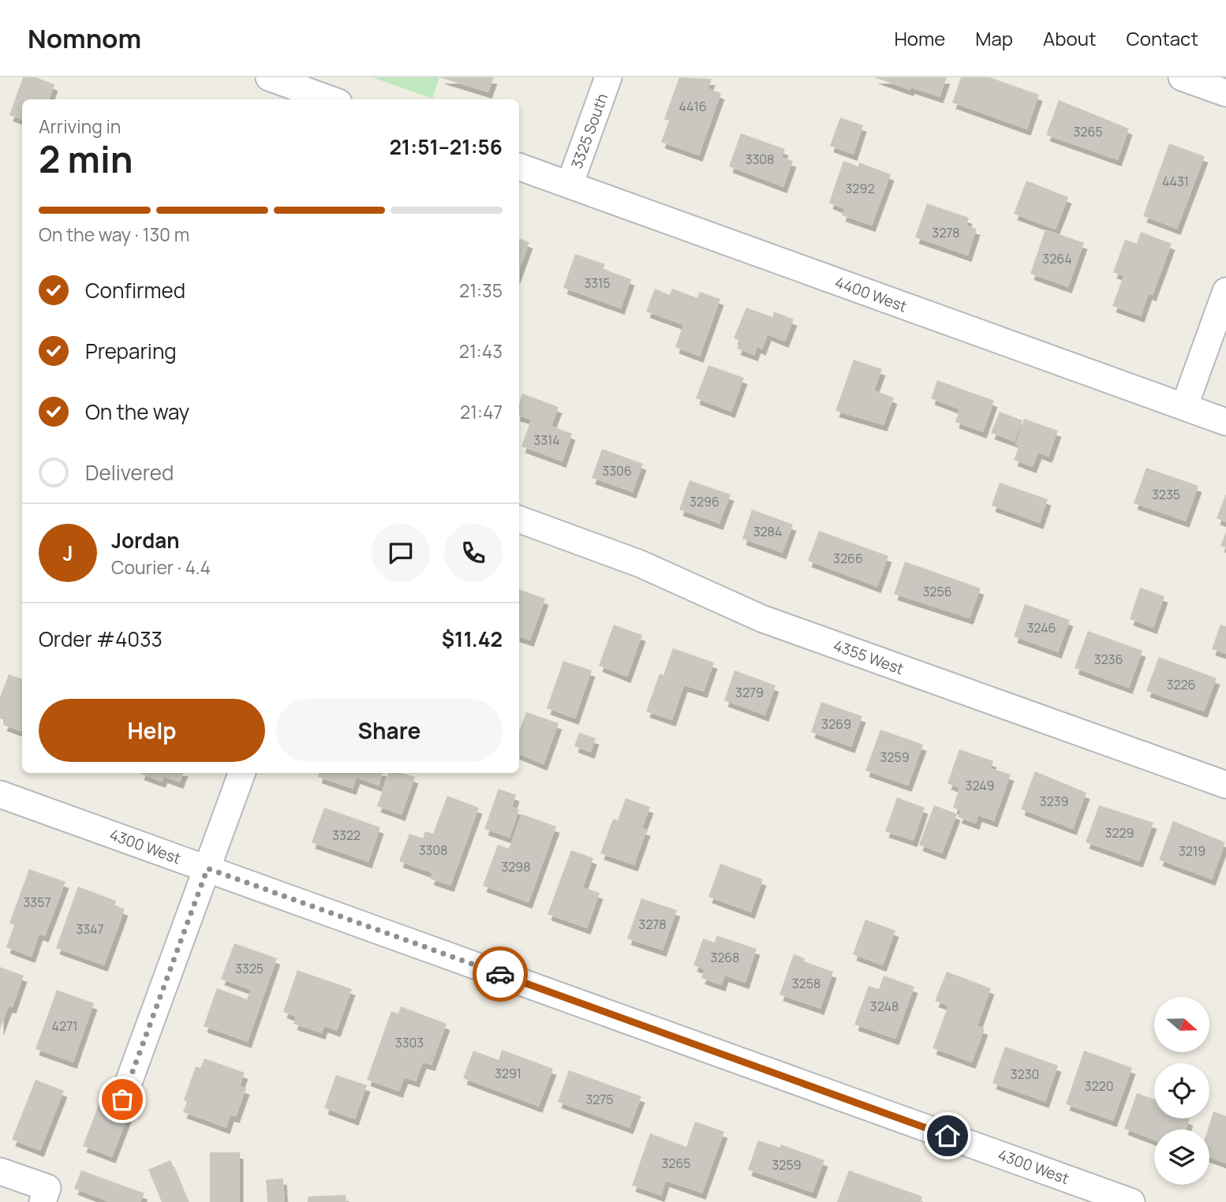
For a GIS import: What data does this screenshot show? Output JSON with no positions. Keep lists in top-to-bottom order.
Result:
{
  "streets": {
    "street": [
      "3325 South",
      "4400 West",
      "4355 West",
      "4300 West"
    ]
  },
  "crossings": [
    ["3325 South", "4400 West"]
  ],
  "house_numbers": [
    "4416",
    "3265",
    "3308",
    "4431",
    "3292",
    "3278",
    "3264",
    "3315",
    "3314",
    "3306",
    "3235",
    "3296",
    "3284",
    "3266",
    "3256",
    "3246",
    "3236",
    "3226",
    "3279",
    "3269",
    "3259",
    "3249",
    "3239",
    "3229",
    "3322",
    "3308",
    "3219",
    "3298",
    "3357",
    "3278",
    "3347",
    "3268",
    "3325",
    "3258",
    "3248",
    "4271",
    "3303",
    "3291",
    "3230",
    "3220",
    "3275",
    "3265",
    "3259"
  ],
  "north": "right",
  "page": {
    "header": "Nomnom",
    "nav": [
      "Home",
      "Map",
      "About",
      "Contact"
    ],
    "heading": ["2 min", "Arriving in", "21:51–21:56"],
    "panel": [
      "Jordan",
      "Courier · 4.4",
      "Order #4033",
      "$11.42"
    ],
    "bar": "On the way · 130 m",
    "list": [
      ["Confirmed", "21:35"],
      ["Preparing", "21:43"],
      ["On the way", "21:47"],
      "Delivered"
    ],
    "round": "J",
    "buttons": ["Help", "Share"]
  }
}
